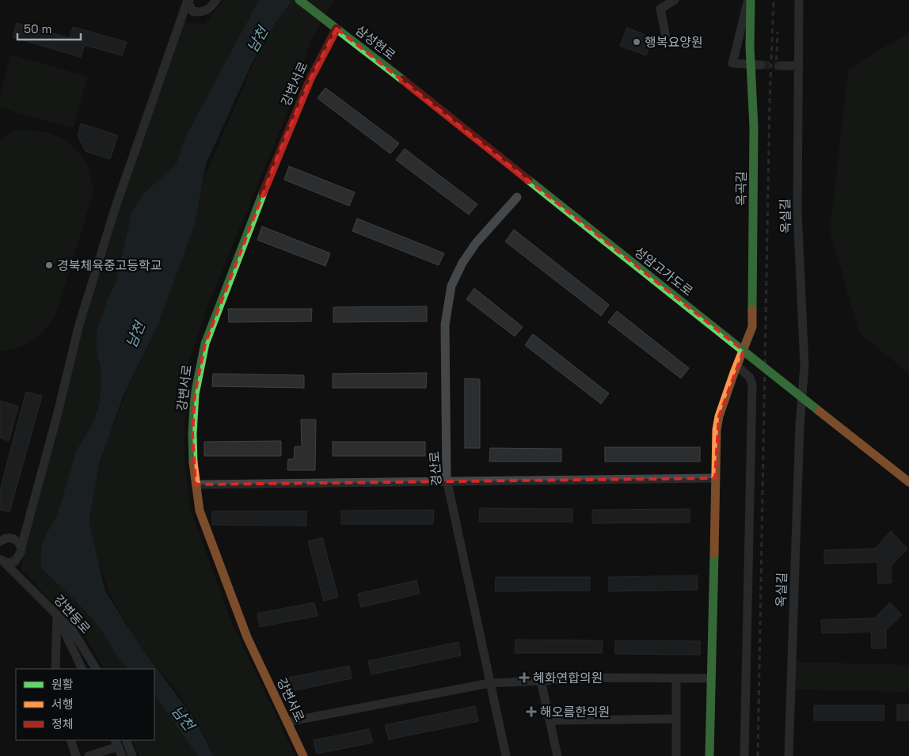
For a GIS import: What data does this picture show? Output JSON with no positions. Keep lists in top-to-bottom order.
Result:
{
  "streets": {
    "street": [
      "삼성현로",
      "강변서로",
      "옥곡길",
      "옥실길",
      "성암고가도로",
      "경산로",
      "강변동로"
    ]
  },
  "crossings": [
    ["삼성현로", "강변서로"],
    ["삼성현로", "성암고가도로"]
  ],
  "water": ["남천"],
  "places": {
    "other": ["행복요양원", "경북체육중고등학교"],
    "health": ["혜화연합의원", "해오름한의원"]
  },
  "legend": ["원활", "서행", "정체"],
  "scale_bar": "50 m"
}
